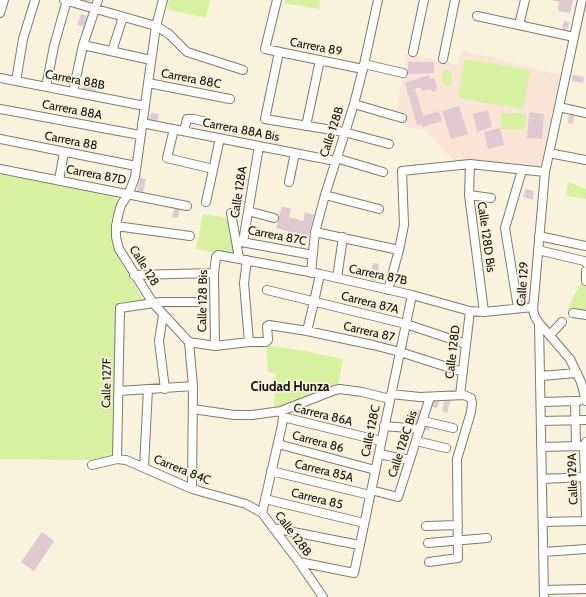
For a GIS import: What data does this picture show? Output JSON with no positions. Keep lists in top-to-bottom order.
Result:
{
  "streets": {
    "street": [
      "Carrera 89",
      "Carrera 88C",
      "Carrera 88B",
      "Carrera 88A",
      "Carrera 88A Bis",
      "Calle 128B",
      "Carrera 88",
      "Carrera 87D",
      "Calle 128A",
      "Carrera 87C",
      "Calle 128D Bis",
      "Calle 128",
      "Carrera 87B",
      "Calle 129",
      "Calle 128 Bis",
      "Carrera 87A",
      "Carrera 87",
      "Calle 128D",
      "Calle 127F",
      "Carrera 86A",
      "Calle 128C",
      "Carrera 86",
      "Calle 128C Bis",
      "Carrera 84C",
      "Carrera 85A",
      "Calle 129A",
      "Carrera 85"
    ]
  },
  "crossings": [
    ["Carrera 89", "Calle 128B"],
    ["Carrera 88C", "Calle 128"],
    ["Carrera 88B", "Calle 128"],
    ["Carrera 88A", "Calle 128"],
    ["Carrera 88A Bis", "Calle 128B"],
    ["Carrera 88A Bis", "Calle 128A"],
    ["Carrera 88A Bis", "Calle 128"],
    ["Calle 128B", "Carrera 87C"],
    ["Calle 128B", "Carrera 87B"],
    ["Calle 128B", "Carrera 87A"],
    ["Calle 128B", "Carrera 87"],
    ["Calle 128B", "Carrera 86A"],
    ["Calle 128B", "Calle 128C"],
    ["Calle 128B", "Carrera 86"],
    ["Calle 128B", "Carrera 84C"],
    ["Calle 128B", "Carrera 85A"],
    ["Calle 128B", "Carrera 85"],
    ["Carrera 88", "Calle 128"],
    ["Carrera 87D", "Calle 128"],
    ["Calle 128A", "Carrera 87C"],
    ["Calle 128A", "Carrera 87B"],
    ["Calle 128A", "Carrera 87"],
    ["Calle 128D Bis", "Carrera 87B"],
    ["Calle 128", "Calle 128 Bis"],
    ["Calle 128", "Calle 127F"],
    ["Carrera 87B", "Calle 129"],
    ["Carrera 87B", "Calle 128 Bis"],
    ["Carrera 87B", "Calle 128D"],
    ["Carrera 87B", "Calle 128C"],
    ["Calle 128 Bis", "Calle 127F"],
    ["Carrera 87A", "Calle 128D"],
    ["Carrera 87A", "Calle 128C"],
    ["Carrera 87", "Calle 128D"],
    ["Carrera 87", "Calle 128C"],
    ["Calle 127F", "Carrera 84C"],
    ["Carrera 86A", "Calle 128C"],
    ["Calle 128C", "Carrera 86"],
    ["Calle 128C", "Carrera 85A"],
    ["Calle 128C", "Carrera 85"],
    ["Calle 128C Bis", "Carrera 85A"]
  ],
  "districts": ["Ciudad Hunza"]
}
